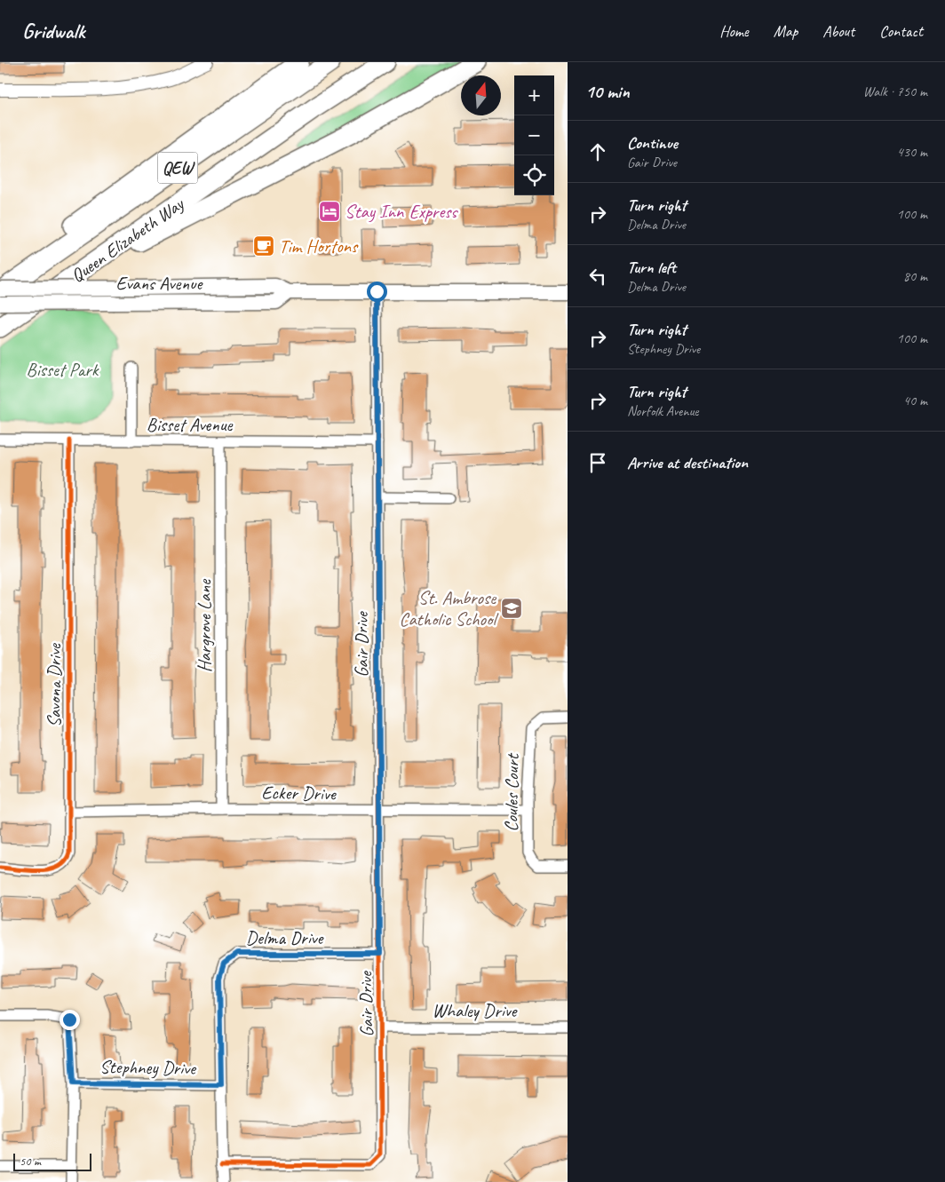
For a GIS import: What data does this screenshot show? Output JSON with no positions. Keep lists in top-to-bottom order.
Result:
{
  "streets": {
    "highway": ["QEW", "Queen Elizabeth Way"],
    "main road": ["Evans Avenue"],
    "street": [
      "Bisset Avenue",
      "Hargrove Lane",
      "Gair Drive",
      "Savona Drive",
      "Ecker Drive",
      "Coules Court",
      "Delma Drive",
      "Whaley Drive",
      "Stephney Drive"
    ]
  },
  "crossings": [
    ["Queen Elizabeth Way", "Evans Avenue"],
    ["Evans Avenue", "Gair Drive"],
    ["Bisset Avenue", "Hargrove Lane"],
    ["Bisset Avenue", "Gair Drive"],
    ["Bisset Avenue", "Savona Drive"],
    ["Hargrove Lane", "Ecker Drive"],
    ["Gair Drive", "Ecker Drive"],
    ["Gair Drive", "Delma Drive"],
    ["Gair Drive", "Whaley Drive"],
    ["Savona Drive", "Ecker Drive"],
    ["Ecker Drive", "Coules Court"],
    ["Delma Drive", "Stephney Drive"]
  ],
  "parks": ["Bisset Park"],
  "places": {
    "hotel": ["Stay Inn Express"],
    "cafe": ["Tim Hortons"],
    "school or university": ["St. Ambrose Catholic School"]
  },
  "scale_bar": "50 m",
  "north": "top",
  "page": {
    "header": "Gridwalk",
    "nav": [
      "Home",
      "Map",
      "About",
      "Contact"
    ],
    "heading": ["10 min", "Walk · 750 m"],
    "map_buttons": ["+", "−"],
    "list": [
      ["Continue", "Gair Drive", "430 m"],
      ["Turn right", "Delma Drive", "100 m"],
      ["Turn left", "Delma Drive", "80 m"],
      ["Turn right", "Stephney Drive", "100 m"],
      ["Turn right", "Norfolk Avenue", "40 m"],
      "Arrive at destination"
    ],
    "scale": "50 m"
  }
}
